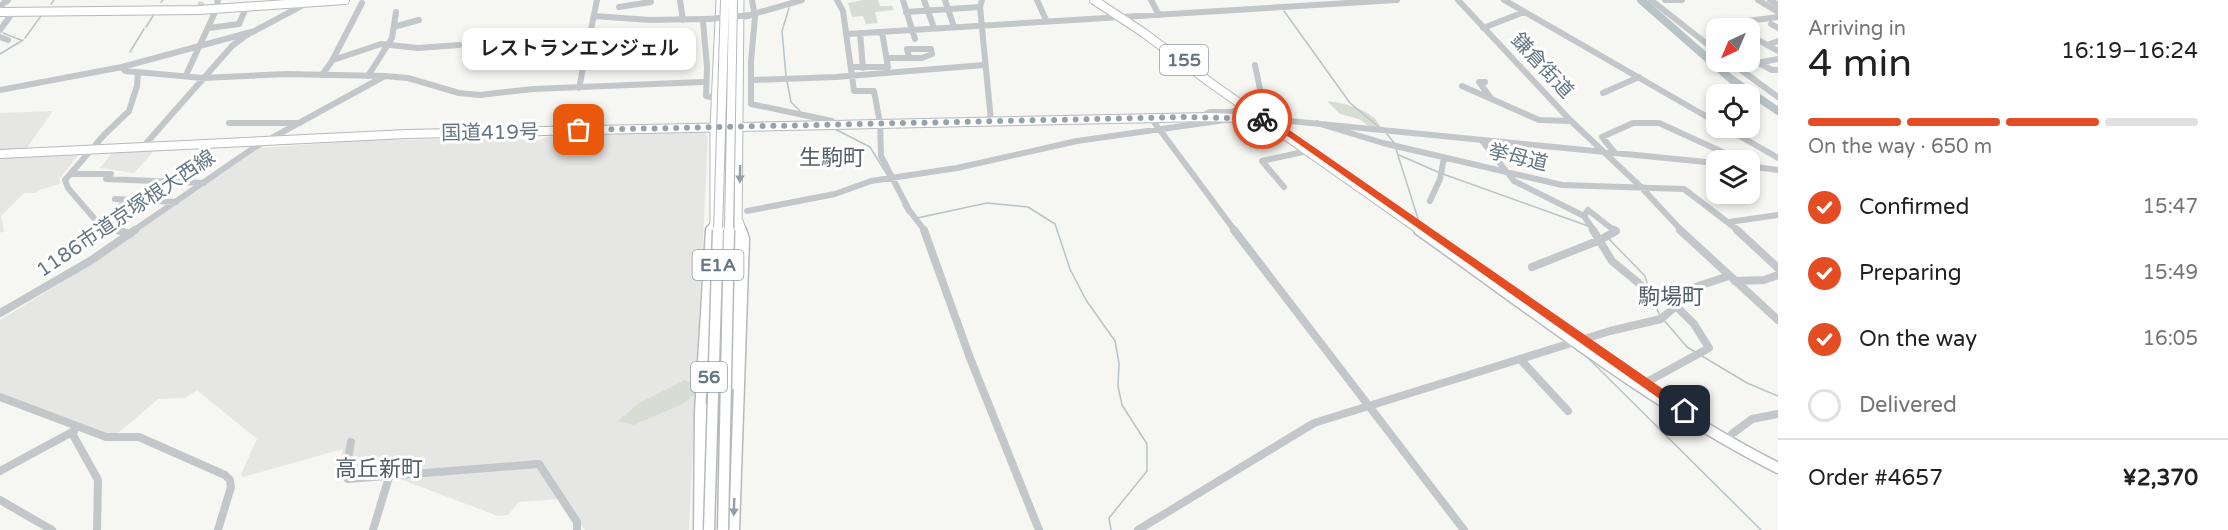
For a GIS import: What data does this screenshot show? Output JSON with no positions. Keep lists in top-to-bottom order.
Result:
{
  "streets": {
    "highway": ["155", "国道419号", "E1A"],
    "main road": ["56"],
    "street": ["鎌倉街道", "挙母道", "1186市道京塚根大西線"]
  },
  "crossings": [
    ["155", "国道419号"],
    ["鎌倉街道", "挙母道"],
    ["国道419号", "1186市道京塚根大西線"],
    ["国道419号", "56"],
    ["E1A", "56"]
  ],
  "districts": ["生駒町", "駒場町", "高丘新町"],
  "places": ["レストランエンジェル"],
  "north": "bottom left",
  "page": {
    "heading": ["4 min", "Arriving in", "16:19–16:24"],
    "panel": ["Order #4657", "¥2,370"],
    "bubble": "レストランエンジェル",
    "bar": "On the way · 650 m",
    "list": [
      ["Confirmed", "15:47"],
      ["Preparing", "15:49"],
      ["On the way", "16:05"],
      "Delivered"
    ]
  }
}
